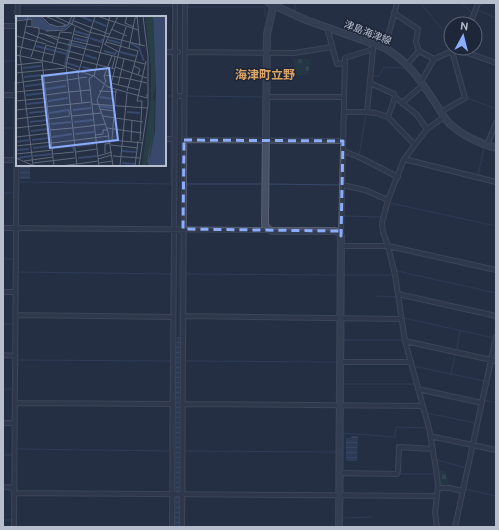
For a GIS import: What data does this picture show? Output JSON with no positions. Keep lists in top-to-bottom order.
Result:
{
  "streets": {
    "street": ["津島海津線"]
  },
  "districts": ["海津町立野"],
  "north": "top"
}
